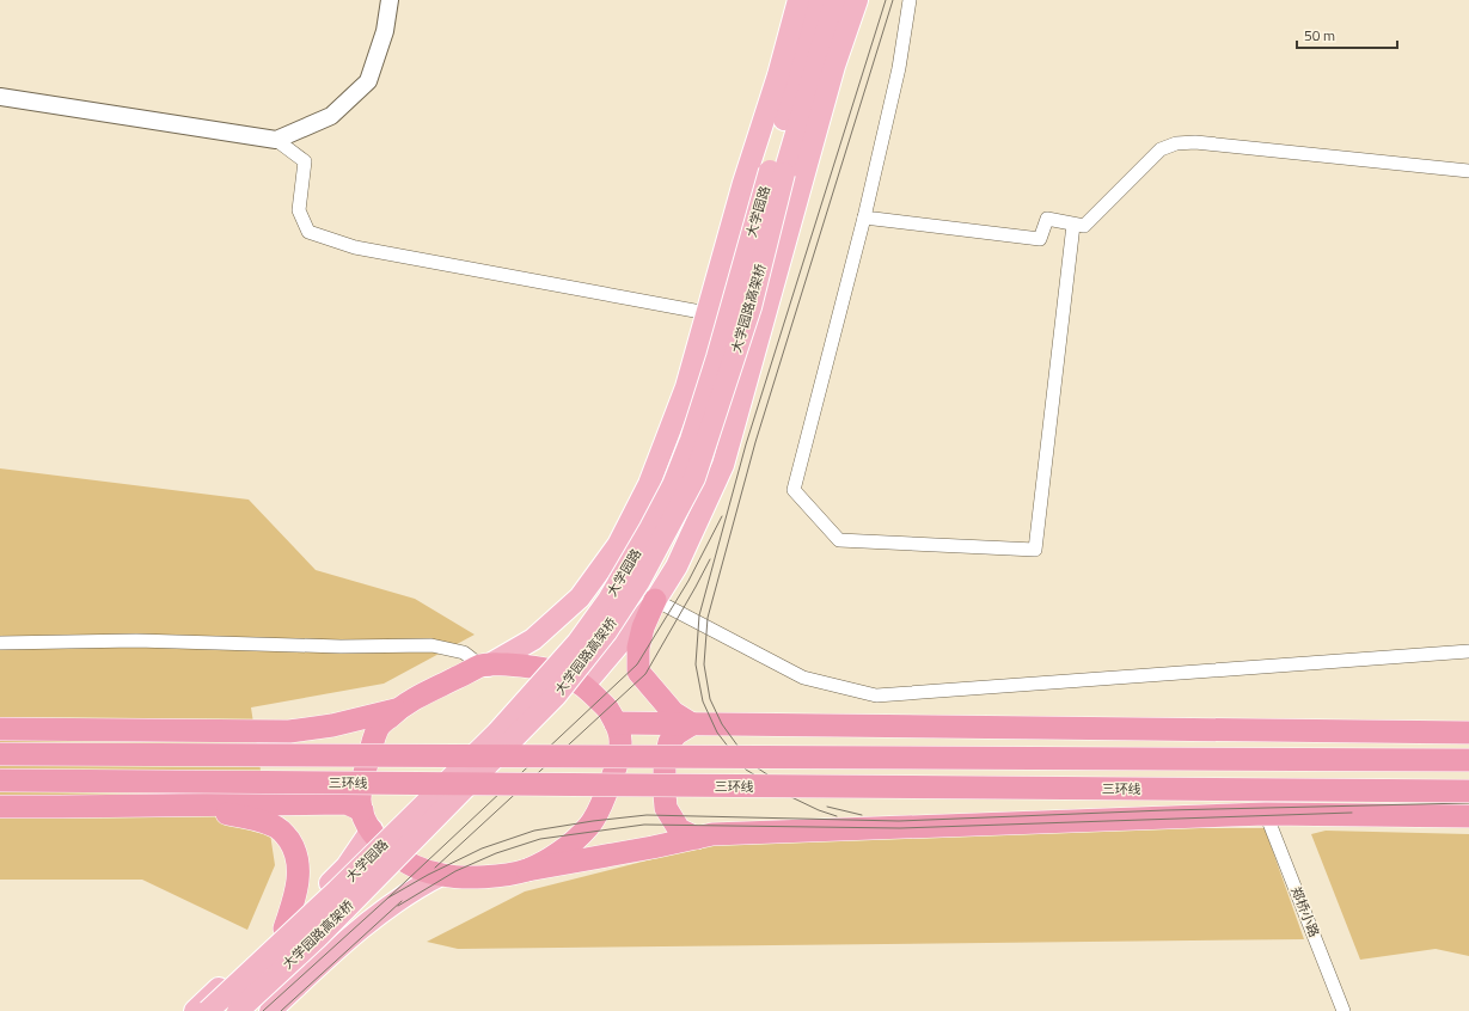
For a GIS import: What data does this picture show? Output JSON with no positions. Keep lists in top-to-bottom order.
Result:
{
  "streets": {
    "highway": ["三环线"],
    "main road": ["大学园路", "大学园路高架桥"],
    "street": ["郑桥小路"]
  },
  "crossings": [
    ["大学园路", "大学园路高架桥"]
  ],
  "scale_bar": "50 m"
}
